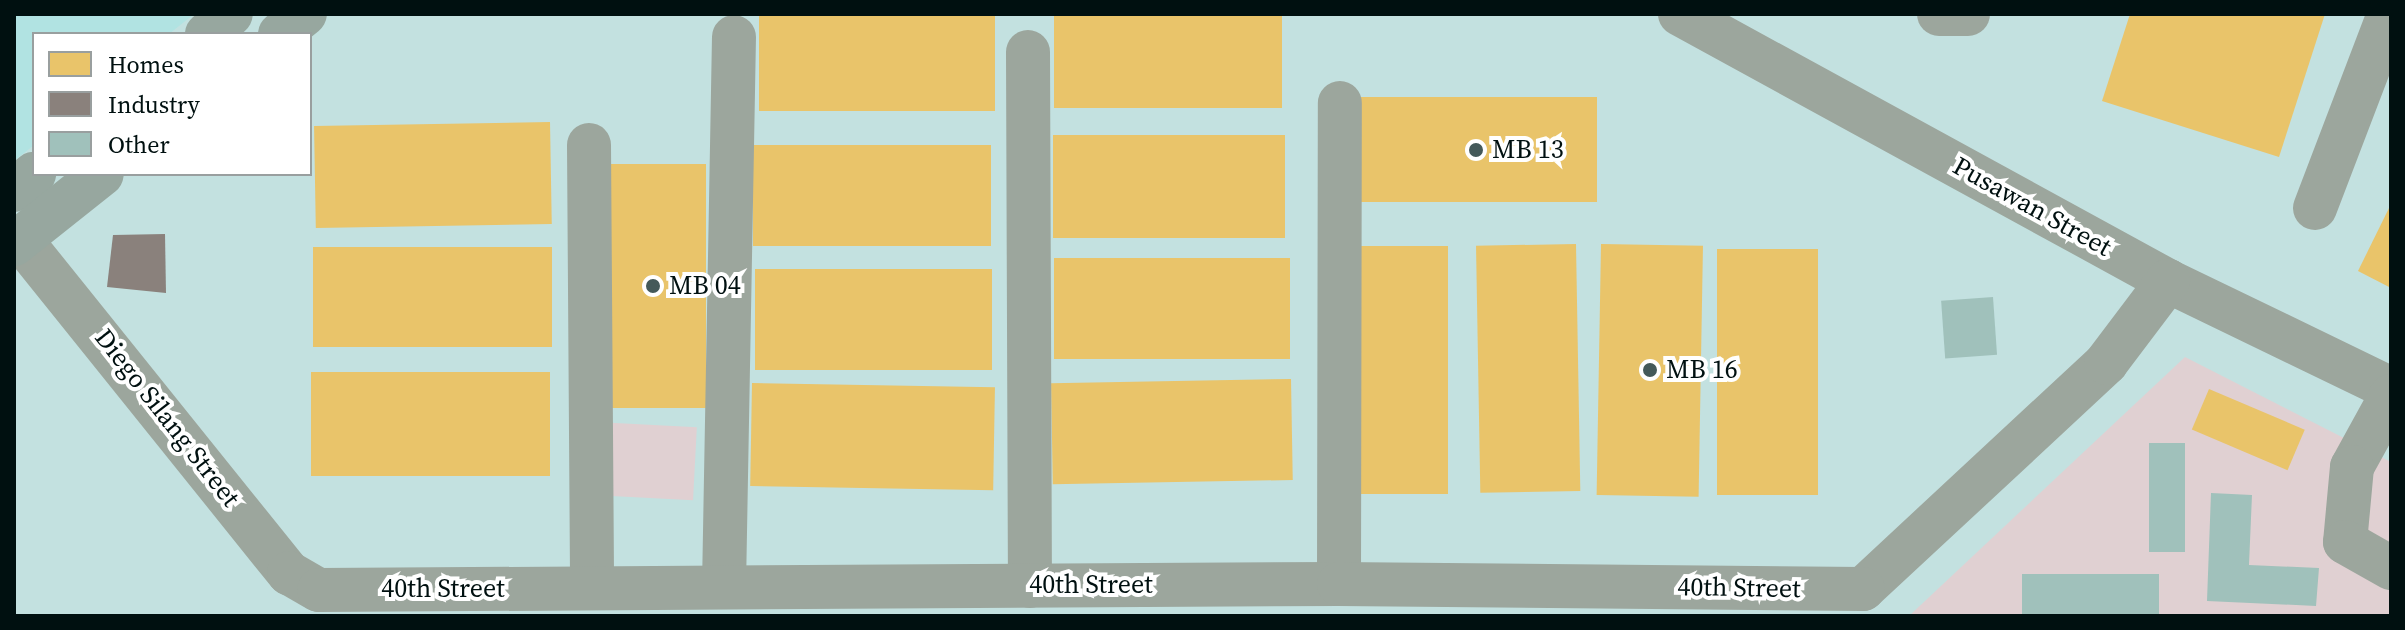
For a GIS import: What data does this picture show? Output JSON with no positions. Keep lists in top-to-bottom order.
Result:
{
  "streets": {
    "street": ["Pusawan Street", "Diego Silang Street", "40th Street"]
  },
  "crossings": [
    ["Diego Silang Street", "40th Street"]
  ],
  "places": ["MB 13", "MB 04", "MB 16"],
  "legend": ["Homes", "Industry", "Other"]
}
